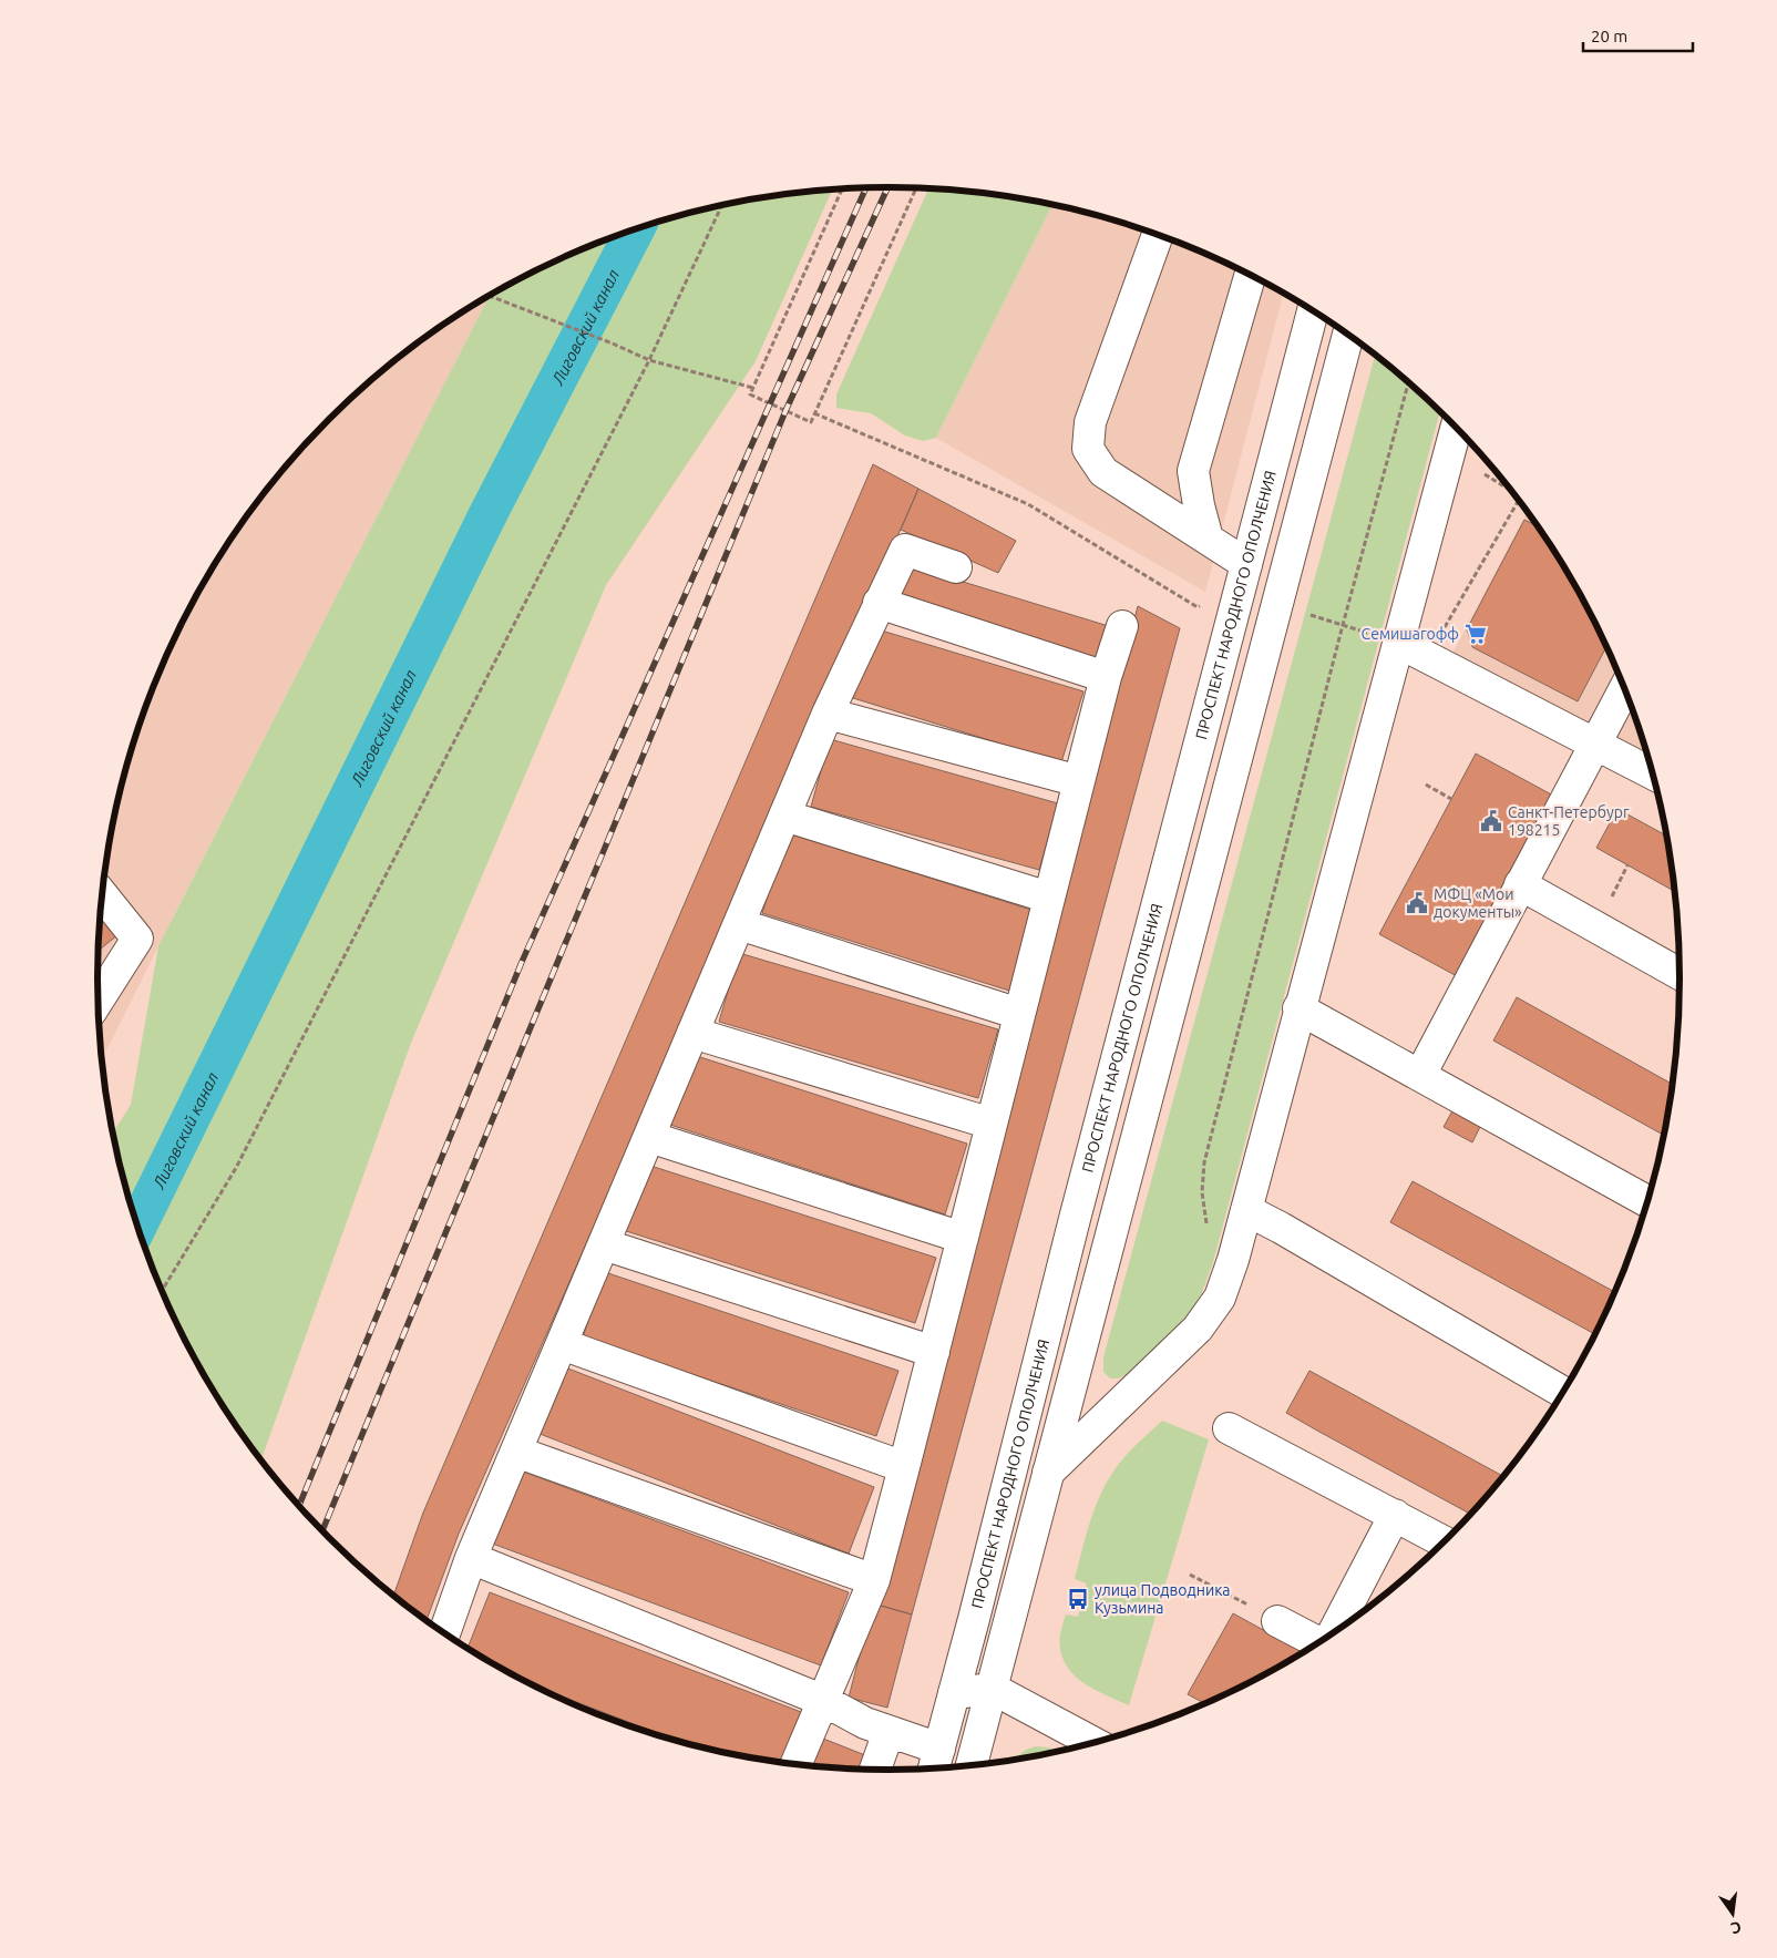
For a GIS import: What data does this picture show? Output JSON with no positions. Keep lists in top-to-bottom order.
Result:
{
  "streets": {
    "main road": ["ПРОСПЕКТ НАРОДНОГО ОПОЛЧЕНИЯ"]
  },
  "water": ["Лиговский канал"],
  "places": {
    "supermarket": ["Семишагофф"],
    "public building": ["Санкт-Петербург 198215", "МФЦ «Мои документы»"],
    "bus stop": ["улица Подводника Кузьмина"]
  },
  "scale_bar": "20 m",
  "north": "bottom"
}
